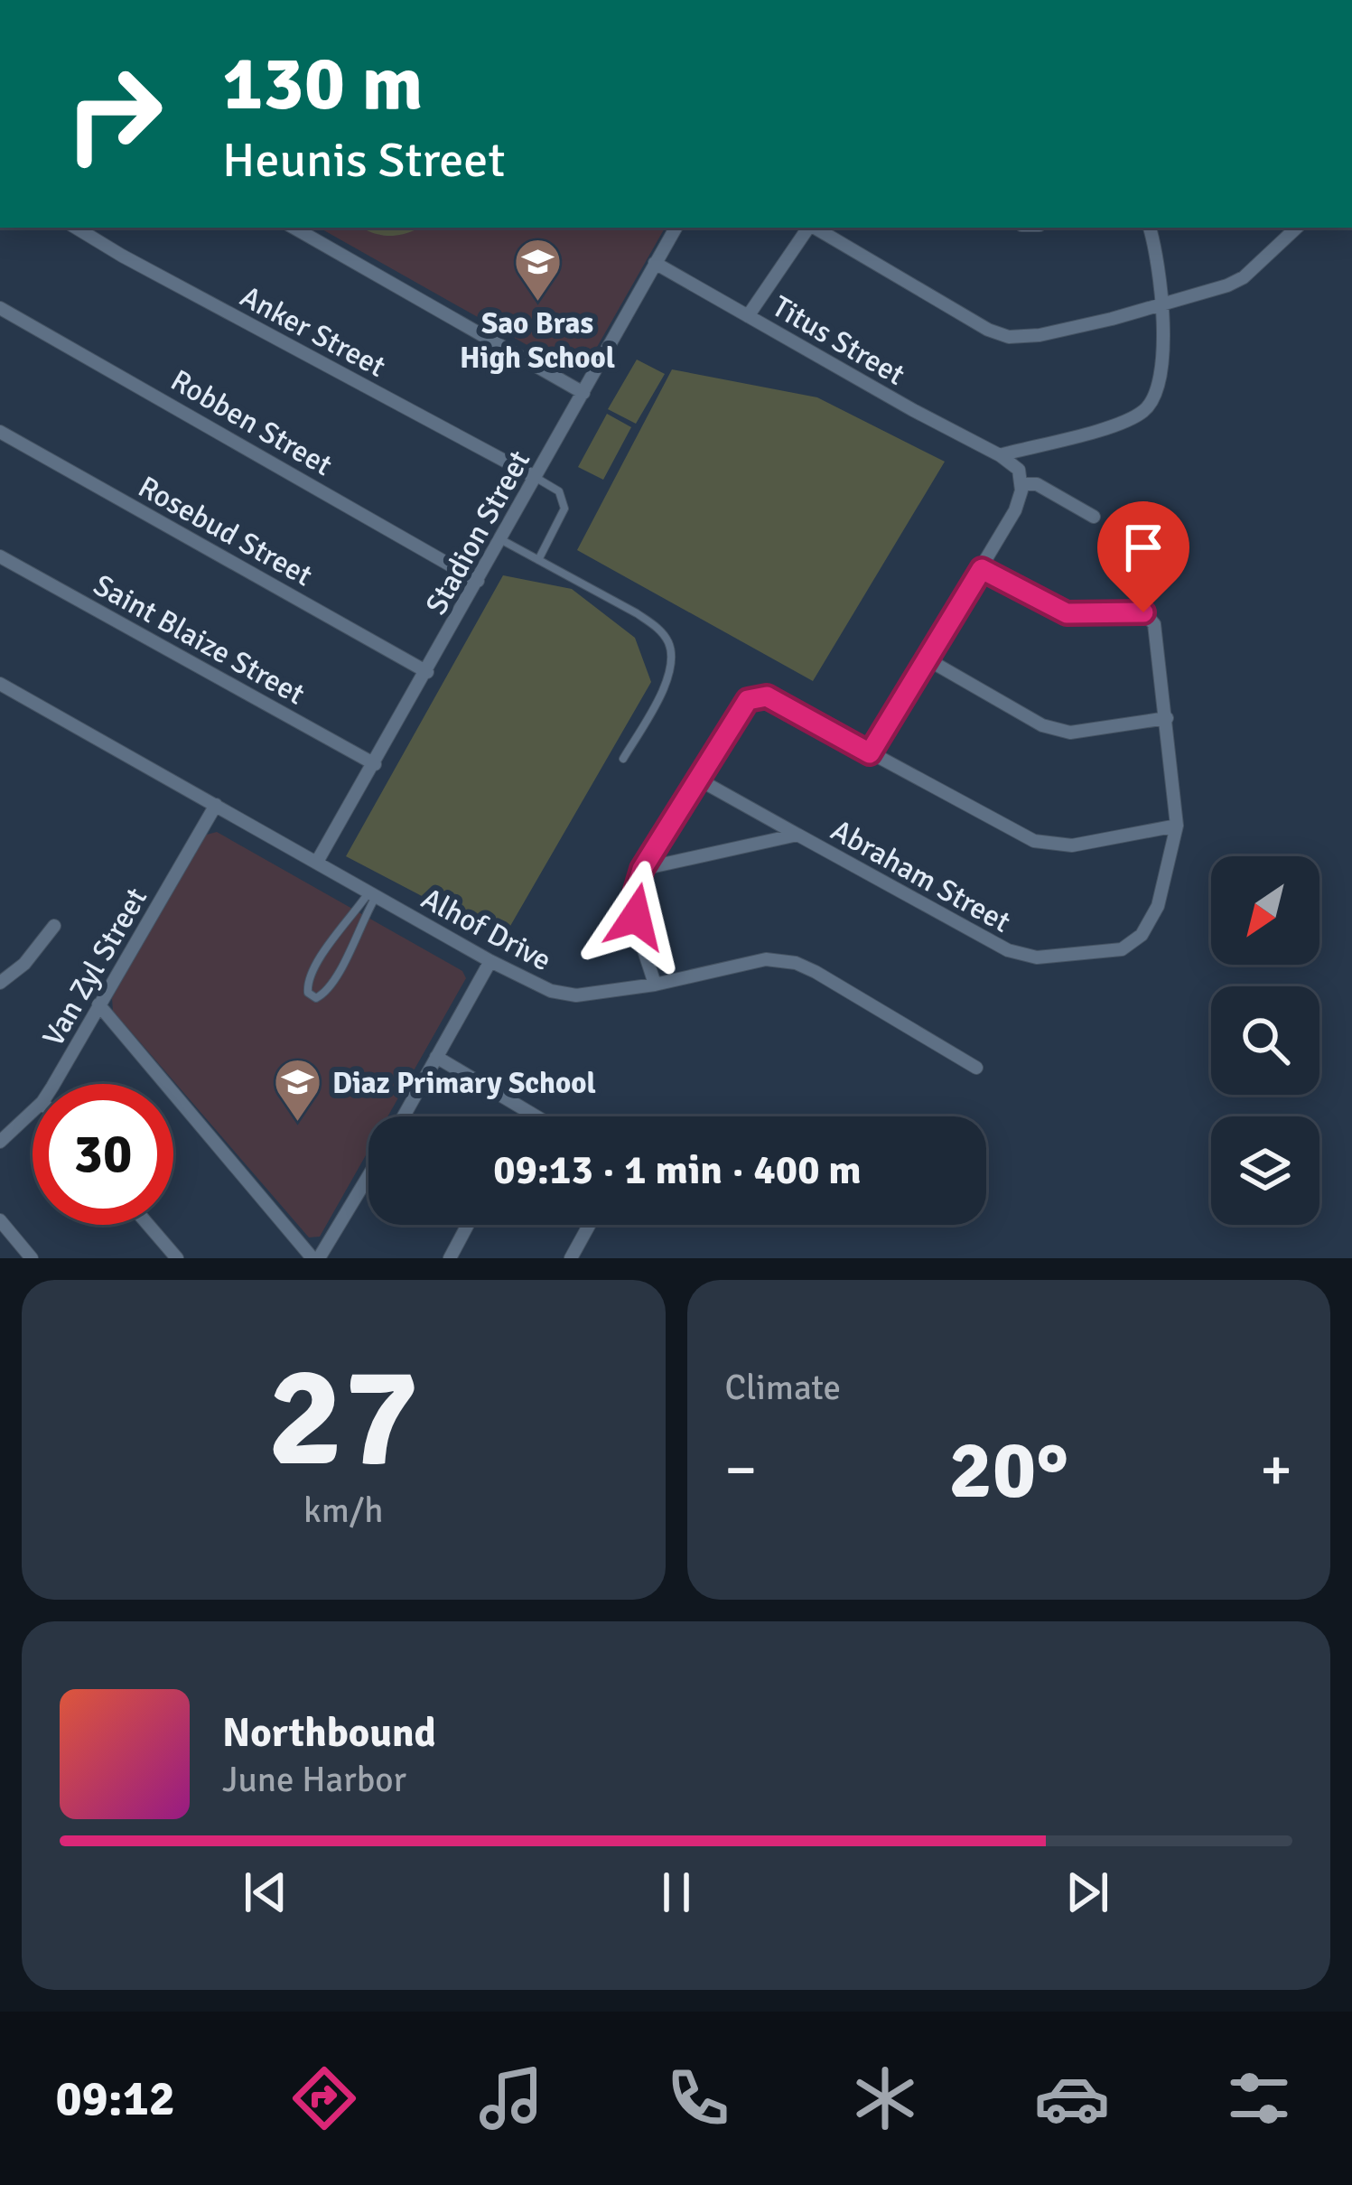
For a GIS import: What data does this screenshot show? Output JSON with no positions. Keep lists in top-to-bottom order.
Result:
{
  "streets": {
    "street": [
      "Anker Street",
      "Titus Street",
      "Robben Street",
      "Rosebud Street",
      "Stadion Street",
      "Saint Blaize Street",
      "Abraham Street",
      "Alhof Drive",
      "Van Zyl Street"
    ]
  },
  "crossings": [
    ["Anker Street", "Stadion Street"],
    ["Titus Street", "Stadion Street"],
    ["Robben Street", "Stadion Street"],
    ["Rosebud Street", "Stadion Street"],
    ["Stadion Street", "Saint Blaize Street"],
    ["Stadion Street", "Alhof Drive"],
    ["Alhof Drive", "Van Zyl Street"]
  ],
  "places": {
    "school or university": ["Sao Bras High School", "Diaz Primary School"]
  },
  "north": "bottom left",
  "page": {
    "turn": ["130 m", "Heunis Street"],
    "limit": "30",
    "trip": "09:13 · 1 min · 400 m",
    "tile": [
      ["27", "km/h"],
      "Climate"
    ],
    "heat": ["−", "20°", "+"],
    "song": ["Northbound", "June Harbor"],
    "tabs": "09:12"
  }
}
